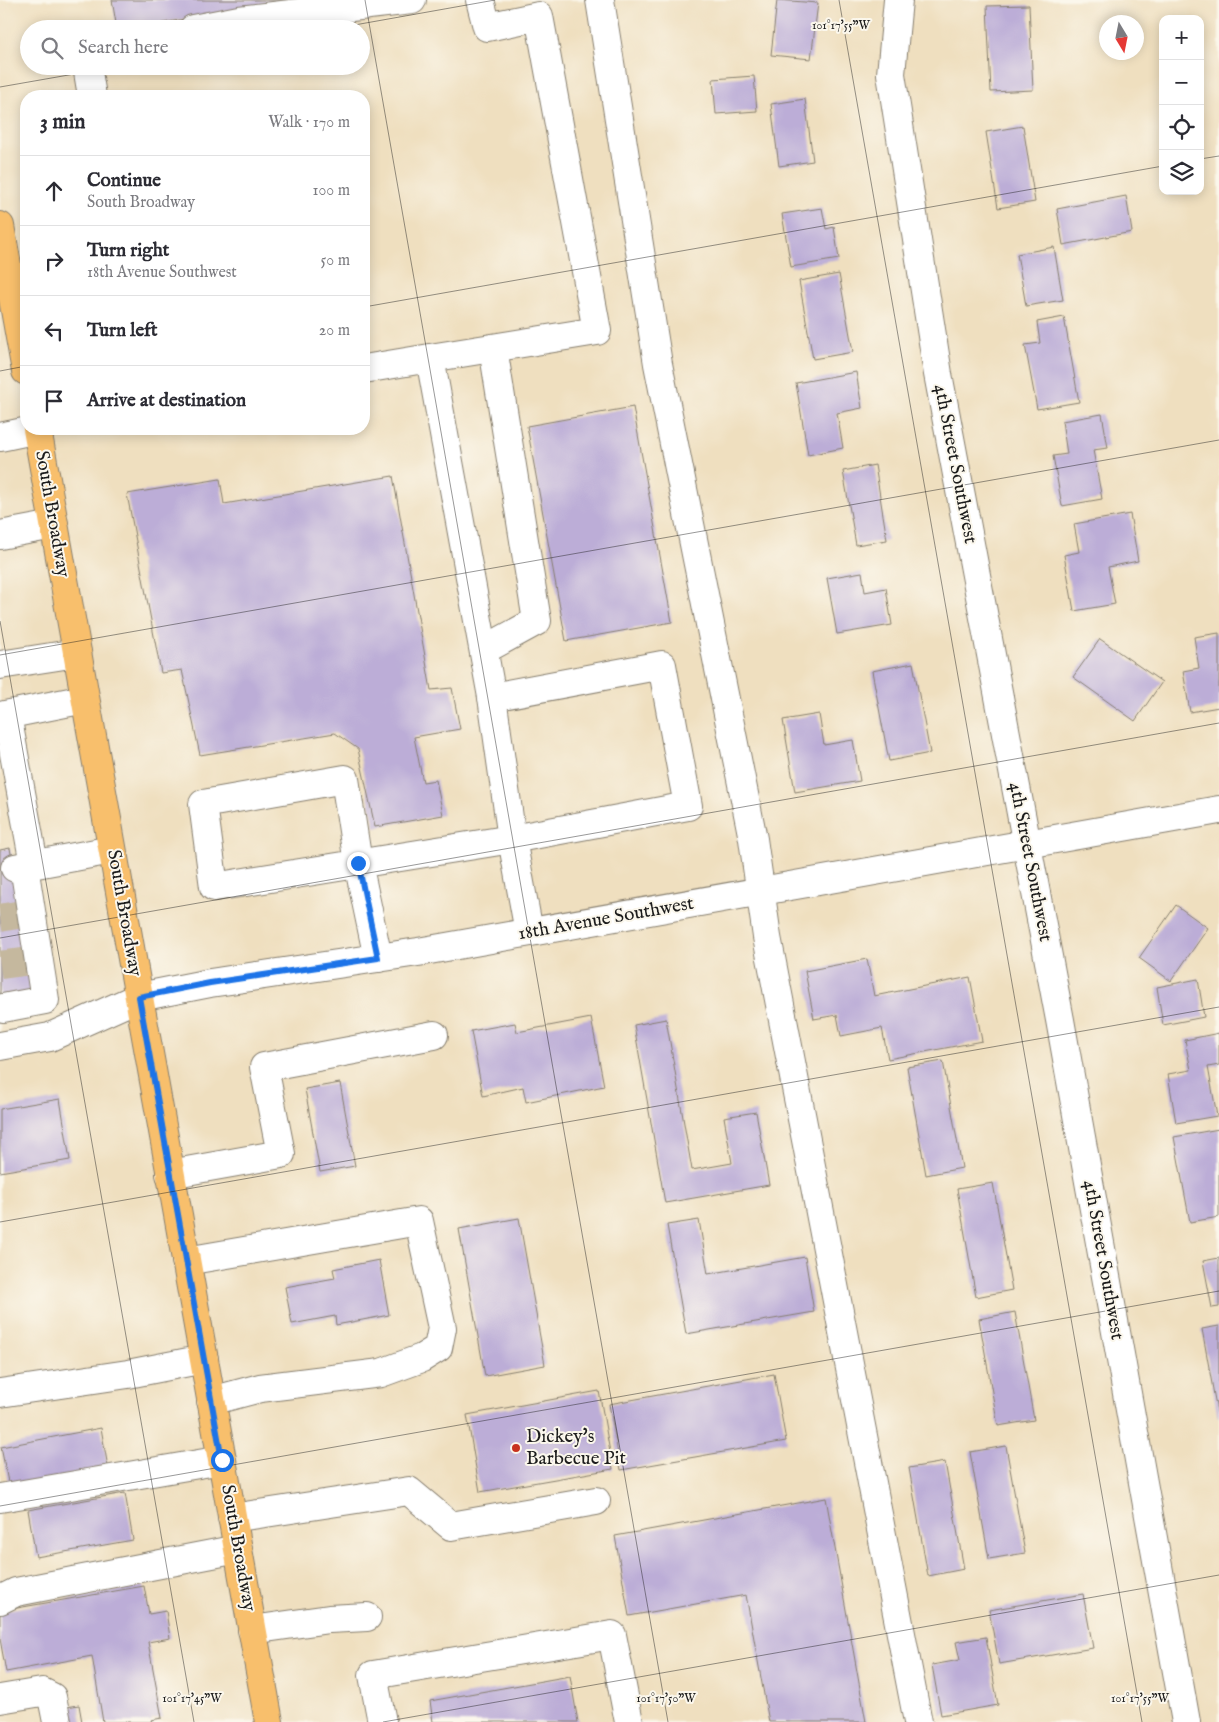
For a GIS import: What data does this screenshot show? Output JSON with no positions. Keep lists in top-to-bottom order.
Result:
{
  "streets": {
    "main road": ["South Broadway"],
    "street": ["4th Street Southwest", "18th Avenue Southwest"]
  },
  "crossings": [
    ["4th Street Southwest", "18th Avenue Southwest"],
    ["South Broadway", "18th Avenue Southwest"]
  ],
  "places": ["Dickey's Barbecue Pit"],
  "north": "bottom",
  "page": {
    "map_buttons": ["+", "−"],
    "search": "Search here",
    "heading": ["3 min", "Walk · 170 m"],
    "list": [
      ["Continue", "South Broadway", "100 m"],
      ["Turn right", "18th Avenue Southwest", "50 m"],
      ["Turn left", "20 m"],
      "Arrive at destination"
    ]
  },
  "coordinates": ["101°17'55\"W", "101°17'45\"W", "101°17'50\"W"]
}
